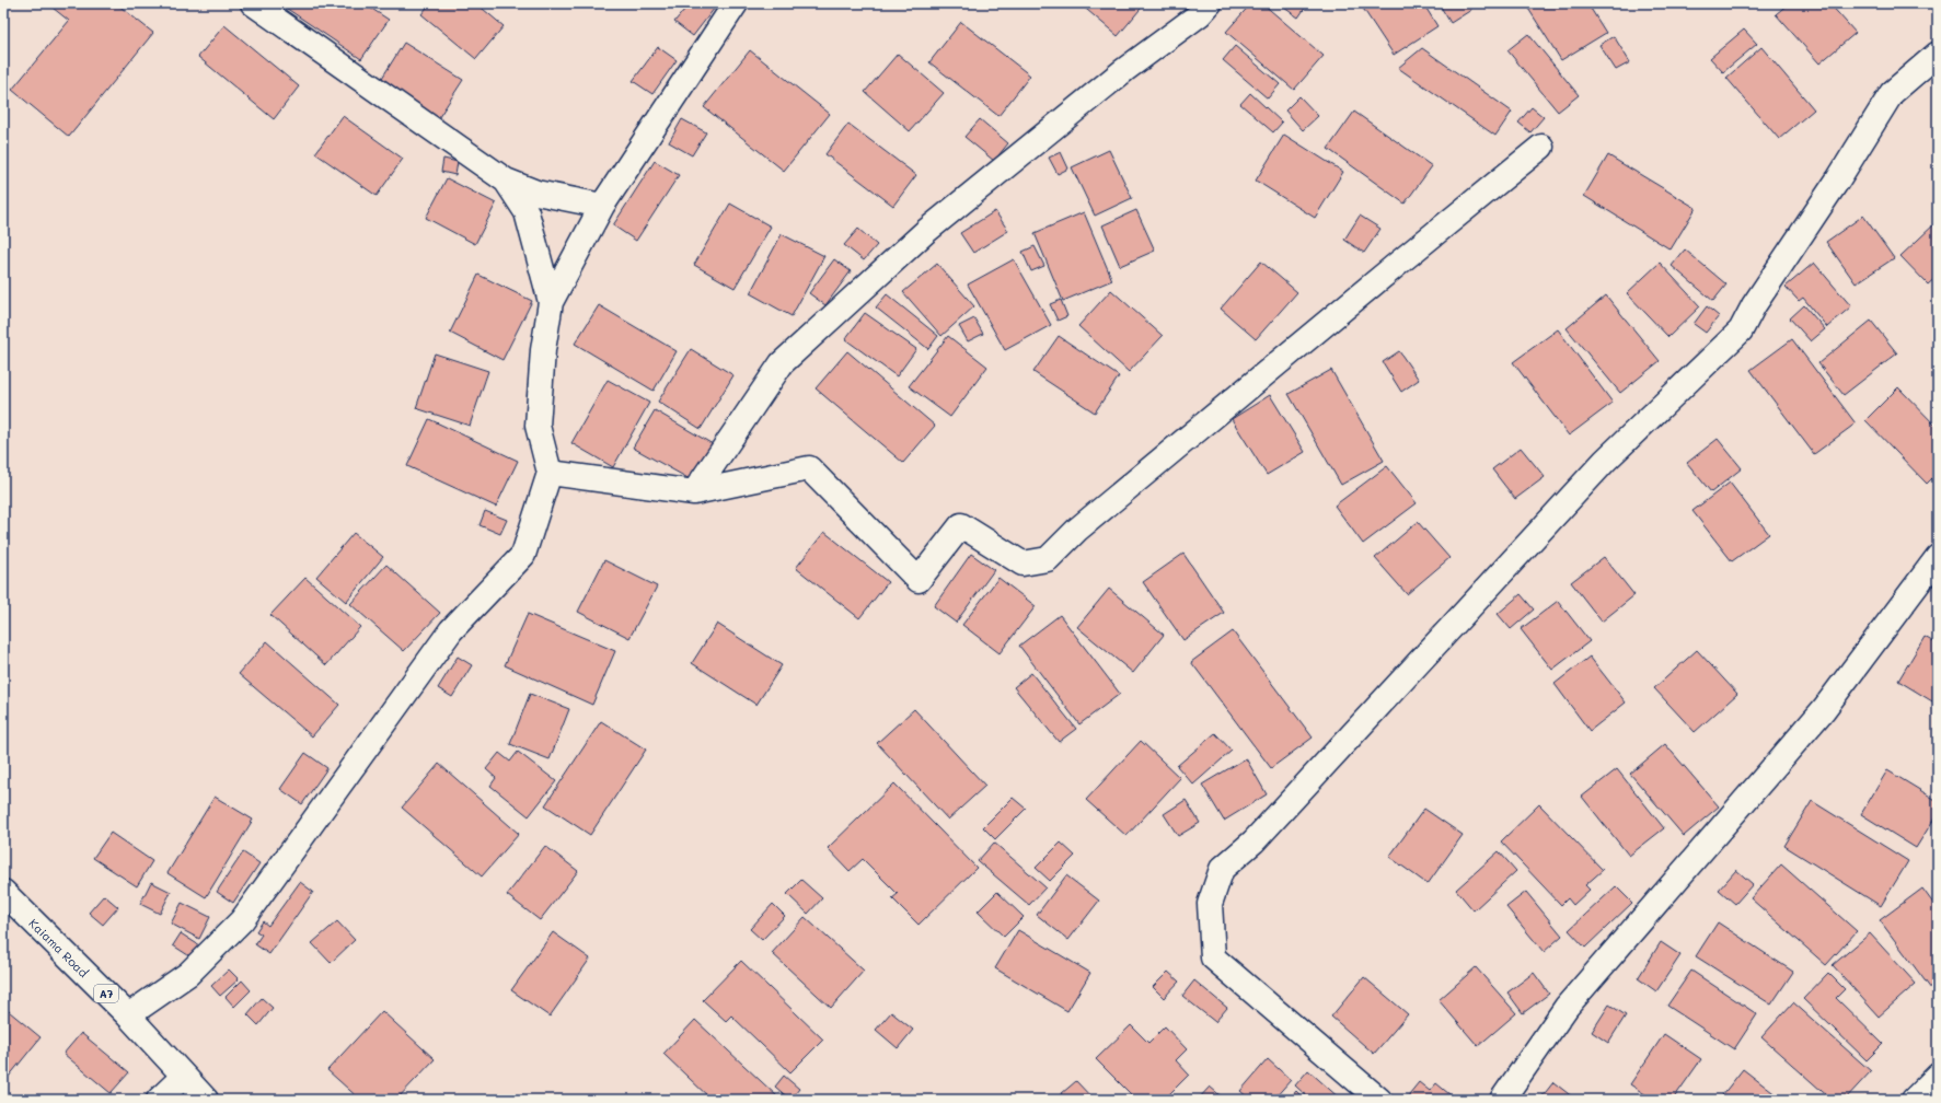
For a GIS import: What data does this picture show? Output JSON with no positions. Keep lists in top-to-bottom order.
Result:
{
  "streets": {
    "main road": ["Kaiama Road", "A7"]
  }
}
